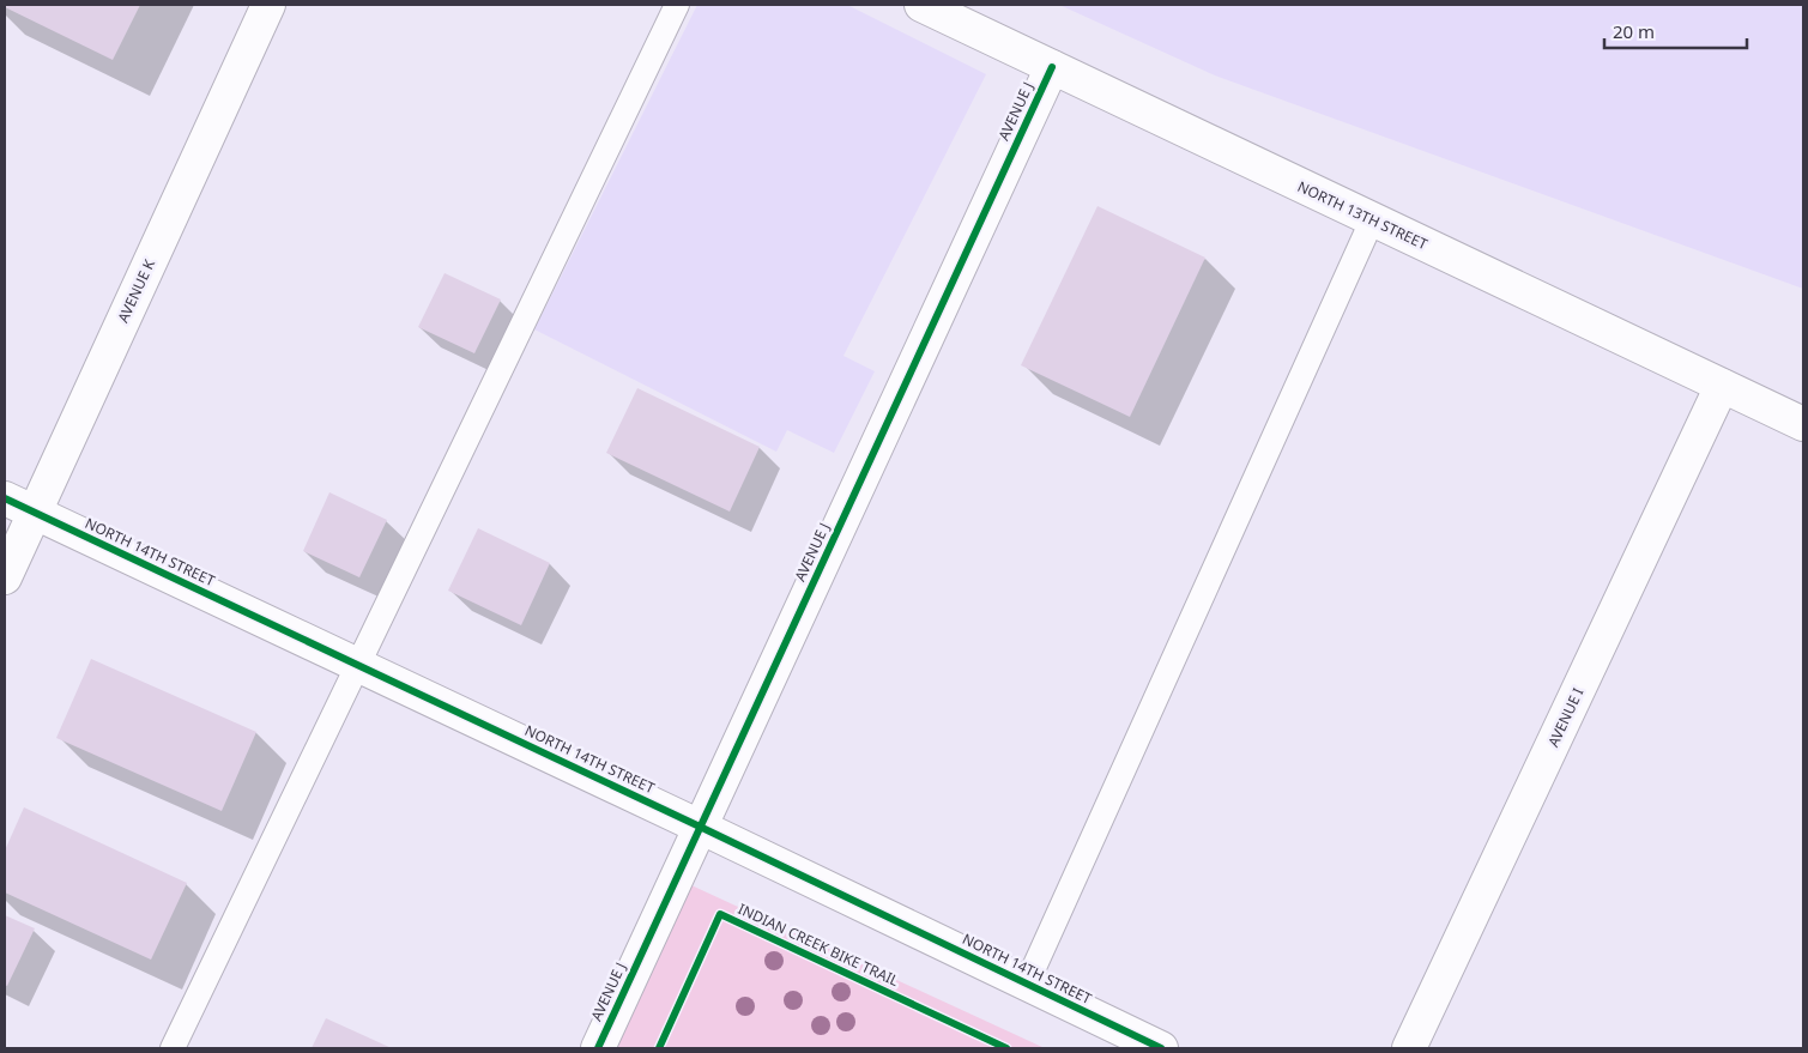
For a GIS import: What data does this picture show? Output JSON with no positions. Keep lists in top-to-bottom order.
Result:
{
  "streets": {
    "street": [
      "AVENUE J",
      "NORTH 13TH STREET",
      "AVENUE K",
      "NORTH 14TH STREET",
      "AVENUE I"
    ],
    "cycle path": ["INDIAN CREEK BIKE TRAIL"]
  },
  "crossings": [
    ["AVENUE J", "NORTH 13TH STREET"],
    ["AVENUE J", "NORTH 14TH STREET"],
    ["NORTH 13TH STREET", "AVENUE I"],
    ["AVENUE K", "NORTH 14TH STREET"]
  ],
  "scale_bar": "20 m"
}
